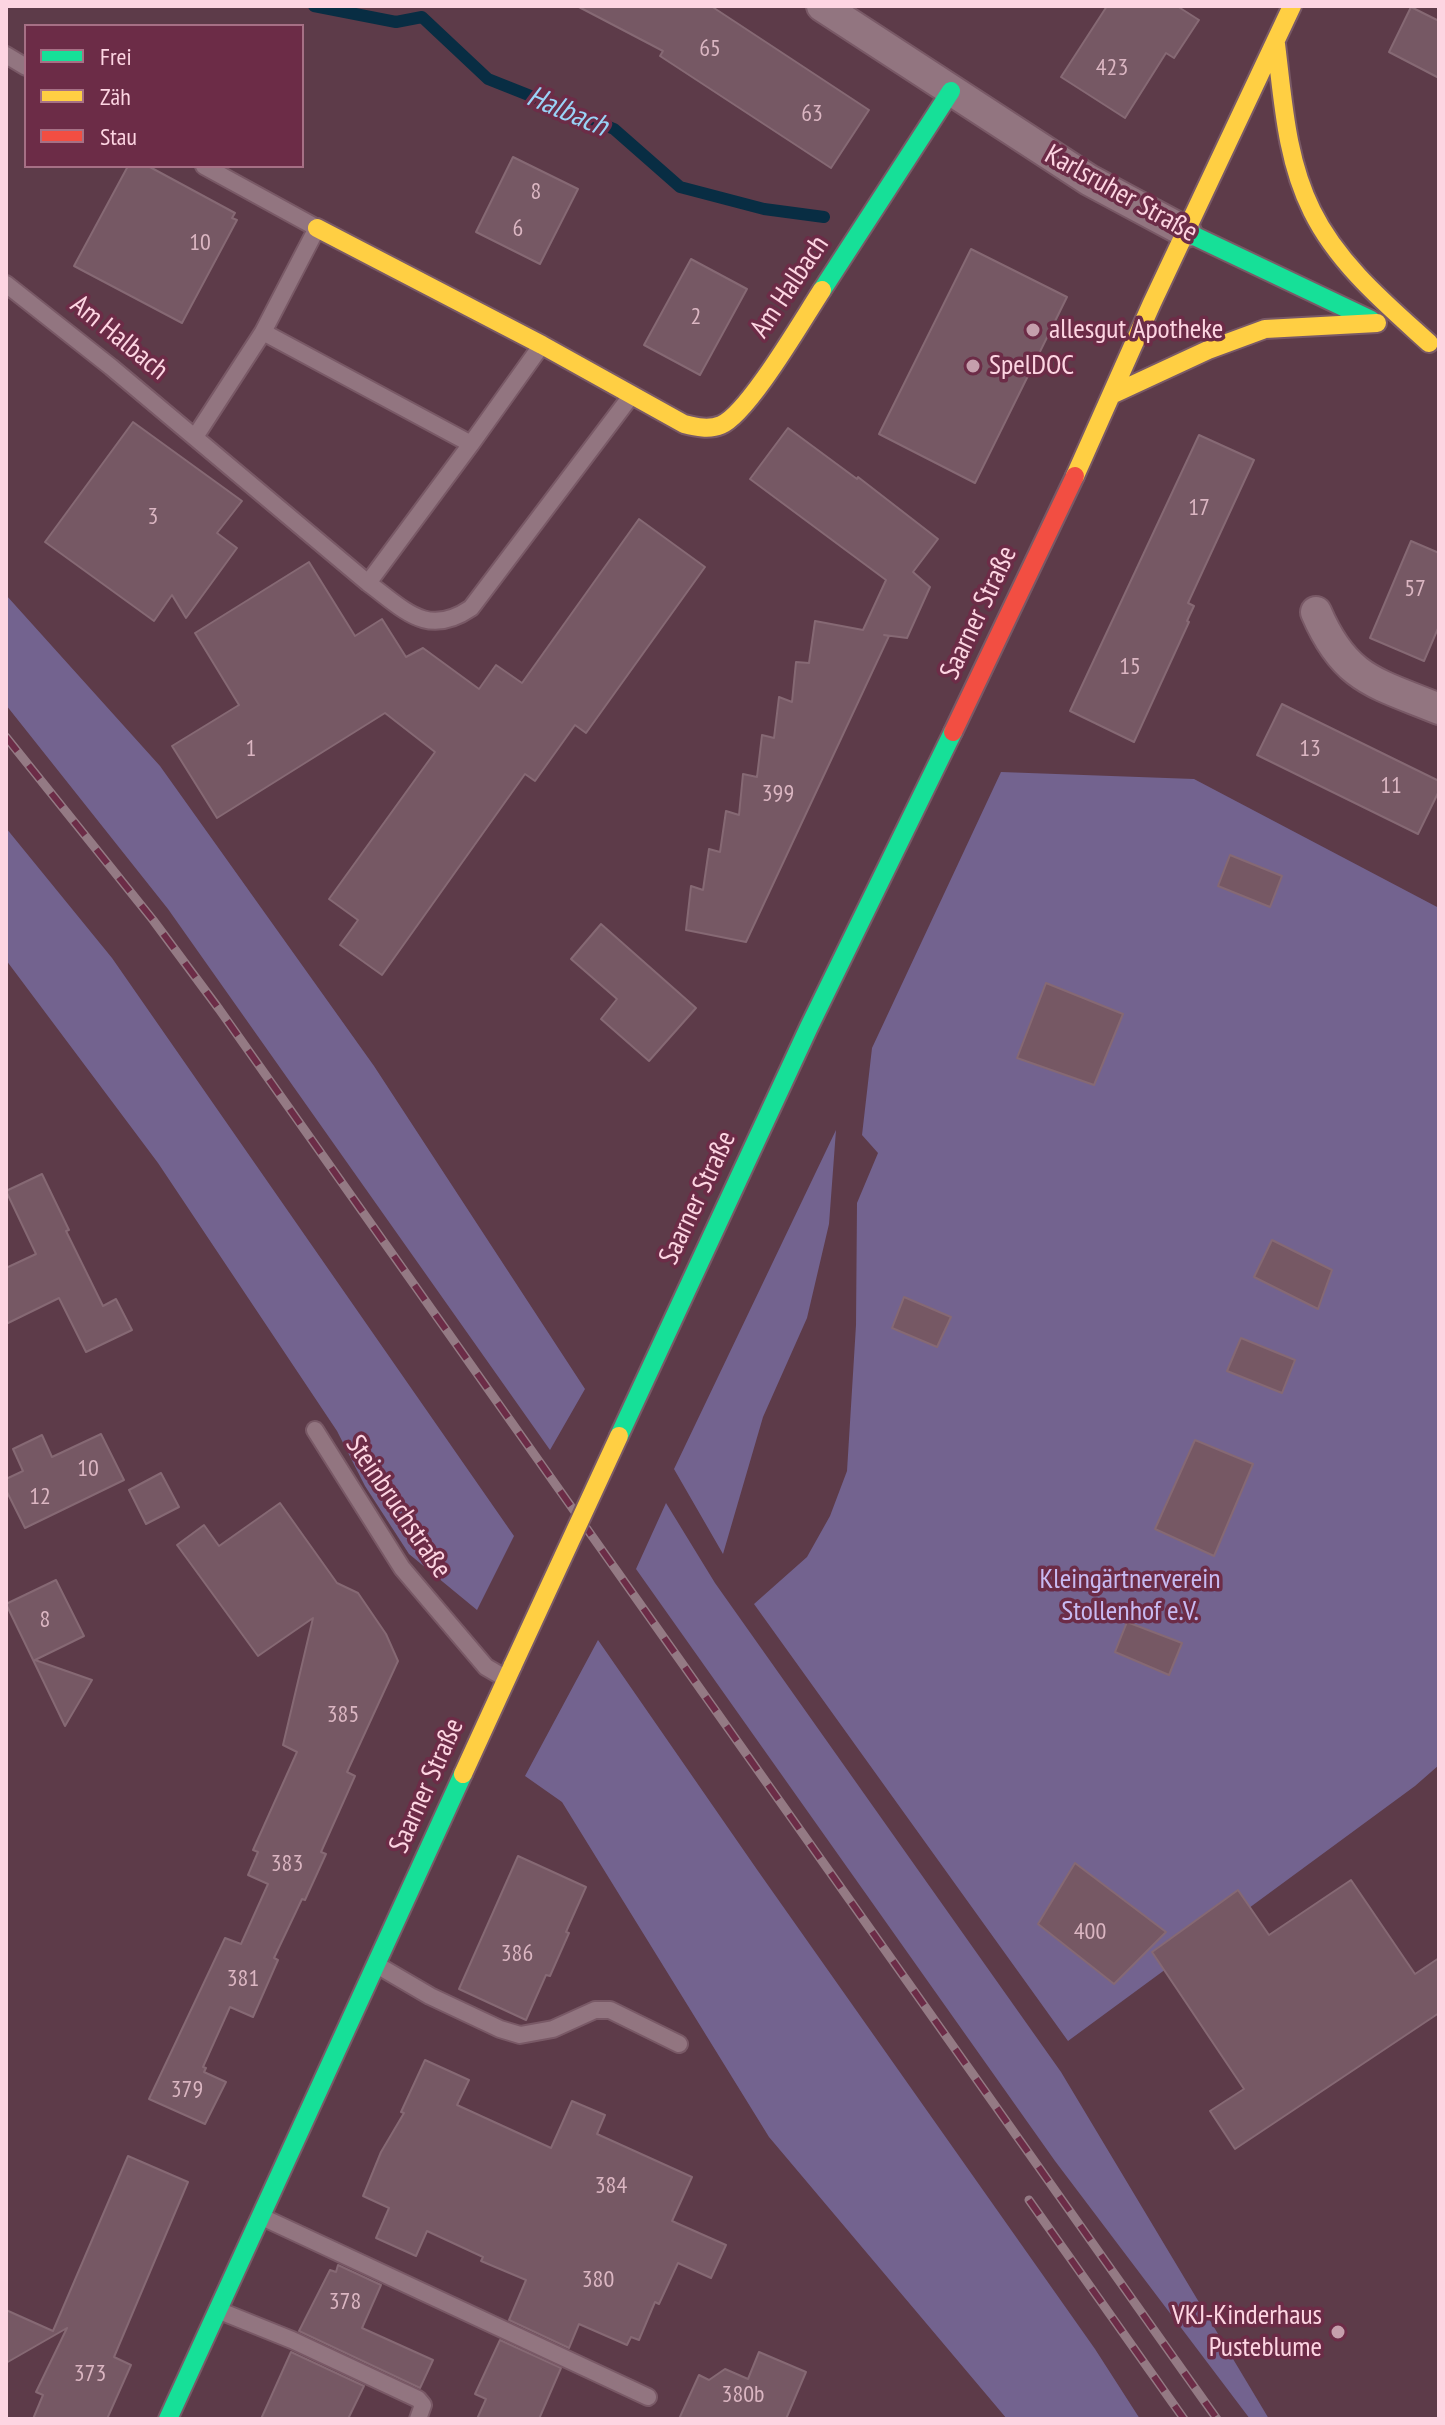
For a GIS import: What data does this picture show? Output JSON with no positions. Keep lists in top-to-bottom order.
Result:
{
  "streets": {
    "main road": ["Karlsruher Straße", "Am Halbach", "Saarner Straße"],
    "lane": ["Steinbruchstraße"]
  },
  "crossings": [
    ["Karlsruher Straße", "Am Halbach"],
    ["Karlsruher Straße", "Saarner Straße"],
    ["Saarner Straße", "Steinbruchstraße"]
  ],
  "water": ["Halbach"],
  "parks": ["Kleingärtnerverein Stollenhof e.V."],
  "places": ["allesgut Apotheke", "SpelDOC", "VKJ-Kinderhaus Pusteblume"],
  "house_numbers": [
    "65",
    "423",
    "63",
    "8",
    "6",
    "10",
    "2",
    "17",
    "3",
    "57",
    "15",
    "1",
    "13",
    "11",
    "399",
    "10",
    "12",
    "8",
    "385",
    "383",
    "400",
    "386",
    "381",
    "379",
    "384",
    "380",
    "378",
    "373",
    "380b"
  ],
  "legend": ["Frei", "Zäh", "Stau"]
}
